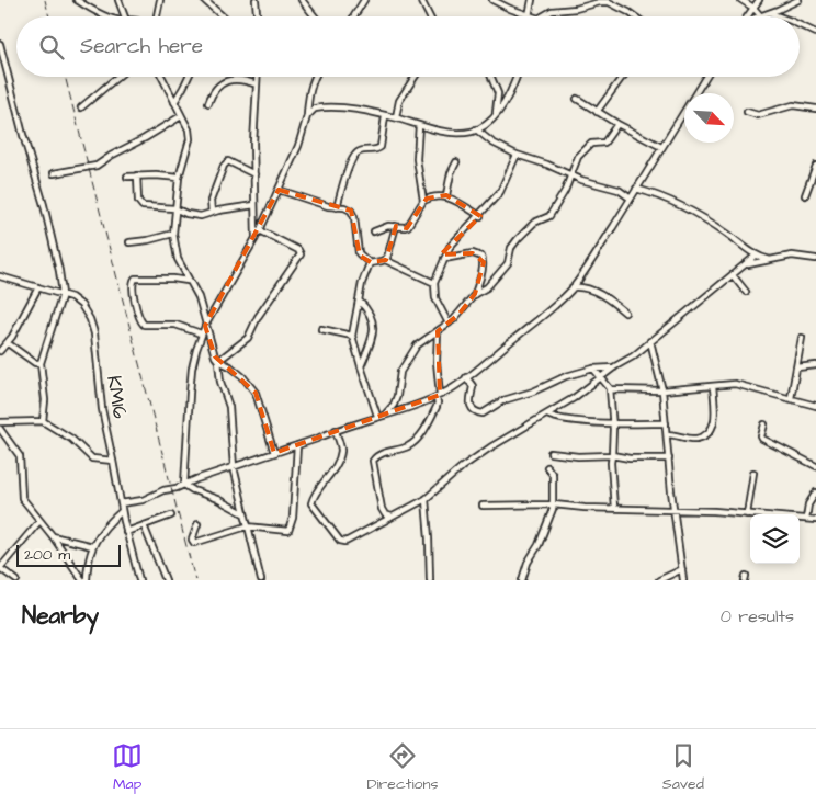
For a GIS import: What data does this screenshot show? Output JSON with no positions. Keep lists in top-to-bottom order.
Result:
{
  "streets": {
    "street": ["KM16"]
  },
  "scale_bar": "200 m",
  "north": "bottom right",
  "page": {
    "search": "Search here",
    "scale": "200 m",
    "heading": ["Nearby", "0 results"],
    "nav": ["Map", "Directions", "Saved"]
  }
}
